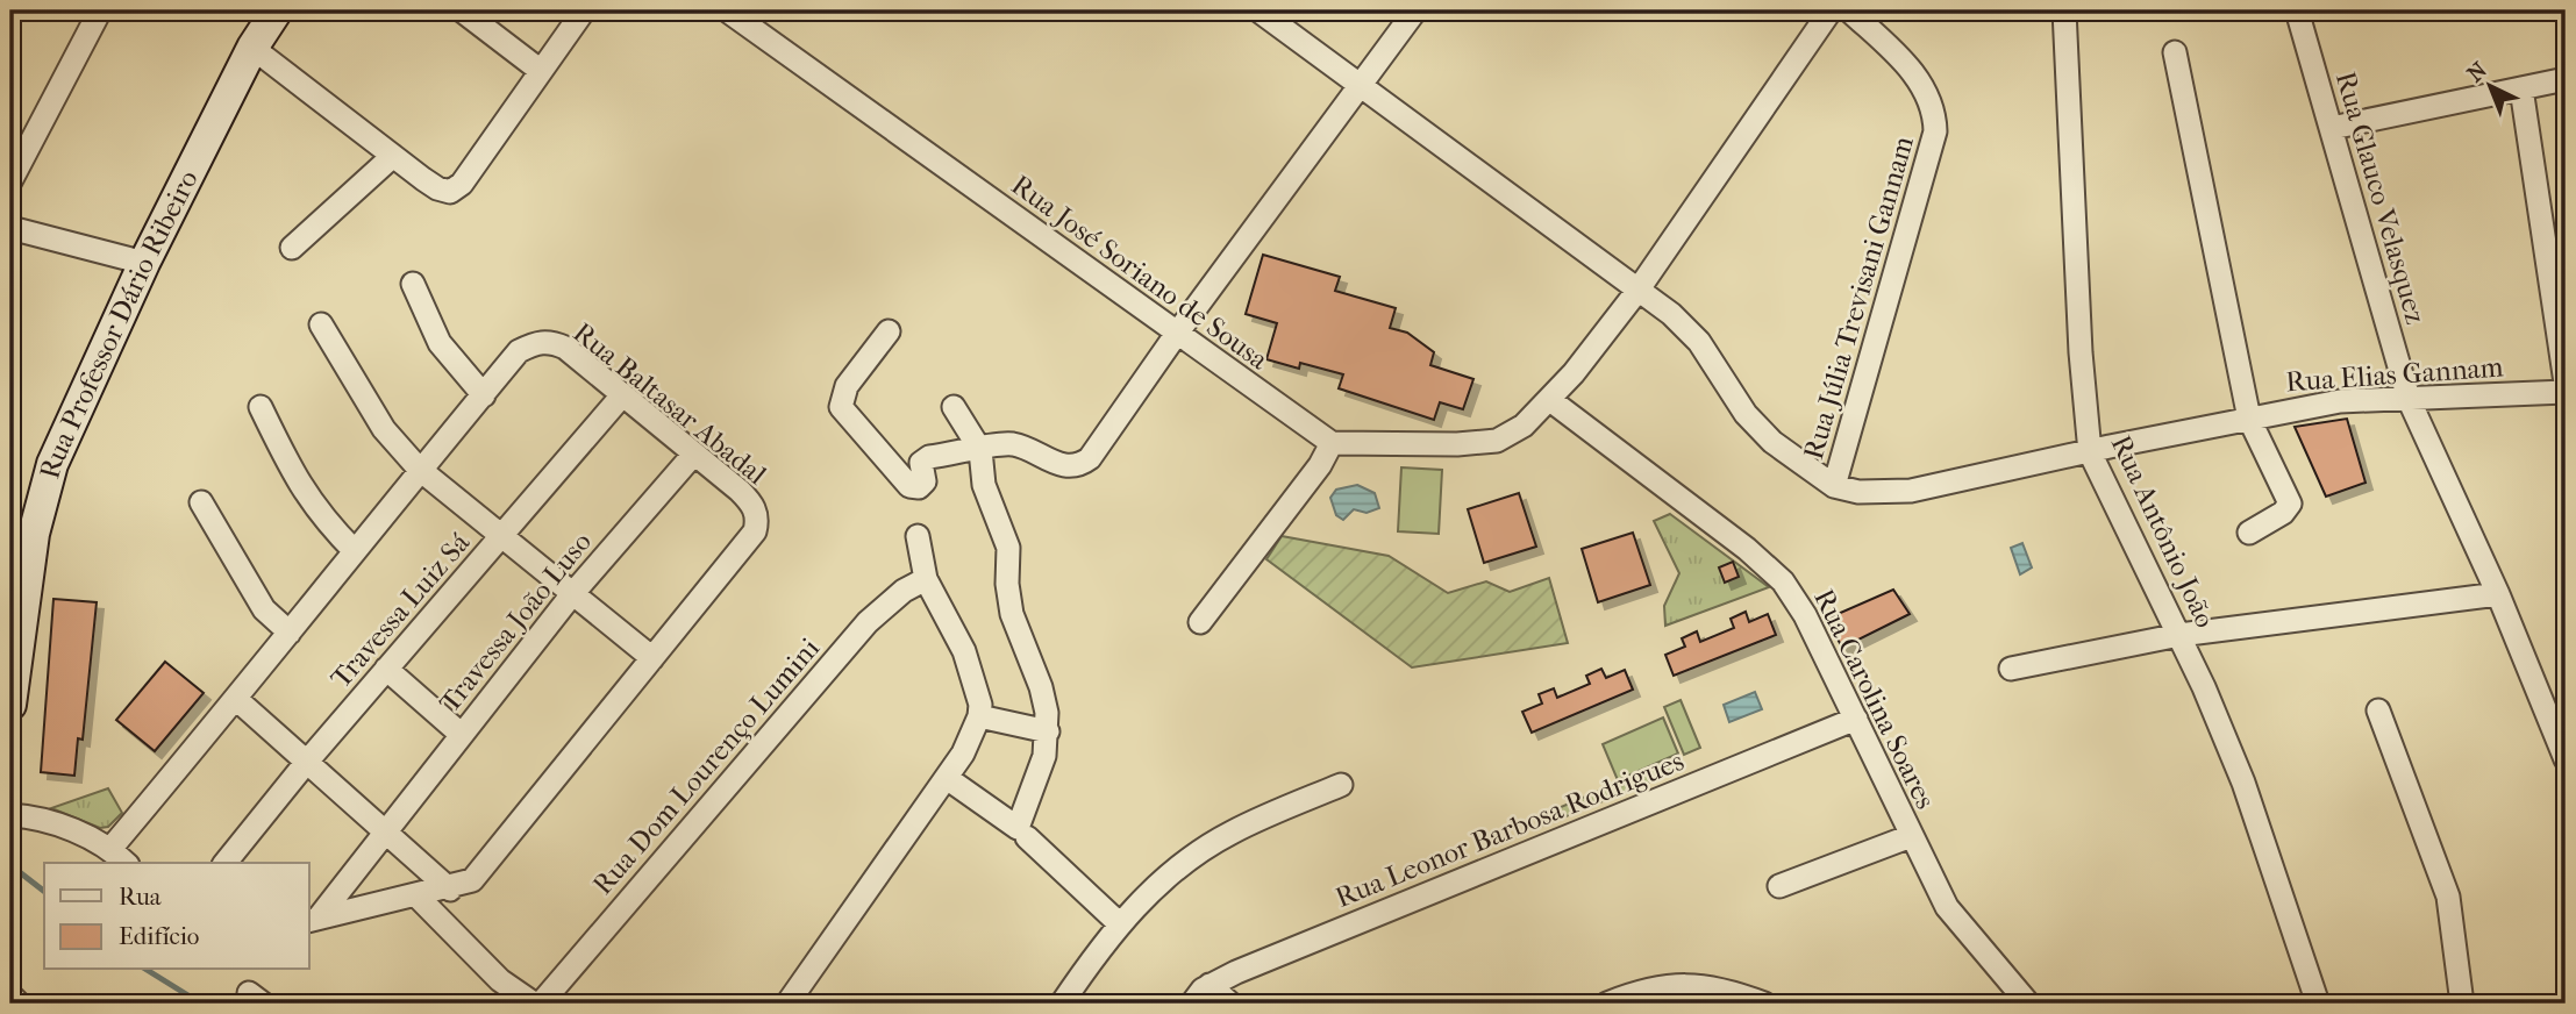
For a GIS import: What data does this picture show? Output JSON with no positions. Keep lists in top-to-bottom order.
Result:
{
  "streets": {
    "street": [
      "Rua Glauco Velasquez",
      "Rua José Soriano de Sousa",
      "Rua Júlia Trevisani Gannam",
      "Rua Professor Dário Ribeiro",
      "Rua Elias Gannam",
      "Rua Baltasar Abadal",
      "Rua Antônio João",
      "Travessa Luiz Sá",
      "Travessa João Luso",
      "Rua Carolina Soares",
      "Rua Dom Lourenço Lumini",
      "Rua Leonor Barbosa Rodrigues"
    ]
  },
  "crossings": [
    ["Rua Glauco Velasquez", "Rua Elias Gannam"],
    ["Rua Júlia Trevisani Gannam", "Rua Elias Gannam"],
    ["Rua Elias Gannam", "Rua Antônio João"],
    ["Rua Baltasar Abadal", "Travessa Luiz Sá"],
    ["Rua Baltasar Abadal", "Travessa João Luso"],
    ["Rua Carolina Soares", "Rua Leonor Barbosa Rodrigues"]
  ],
  "legend": ["Rua", "Edifício"],
  "north": "top left"
}
